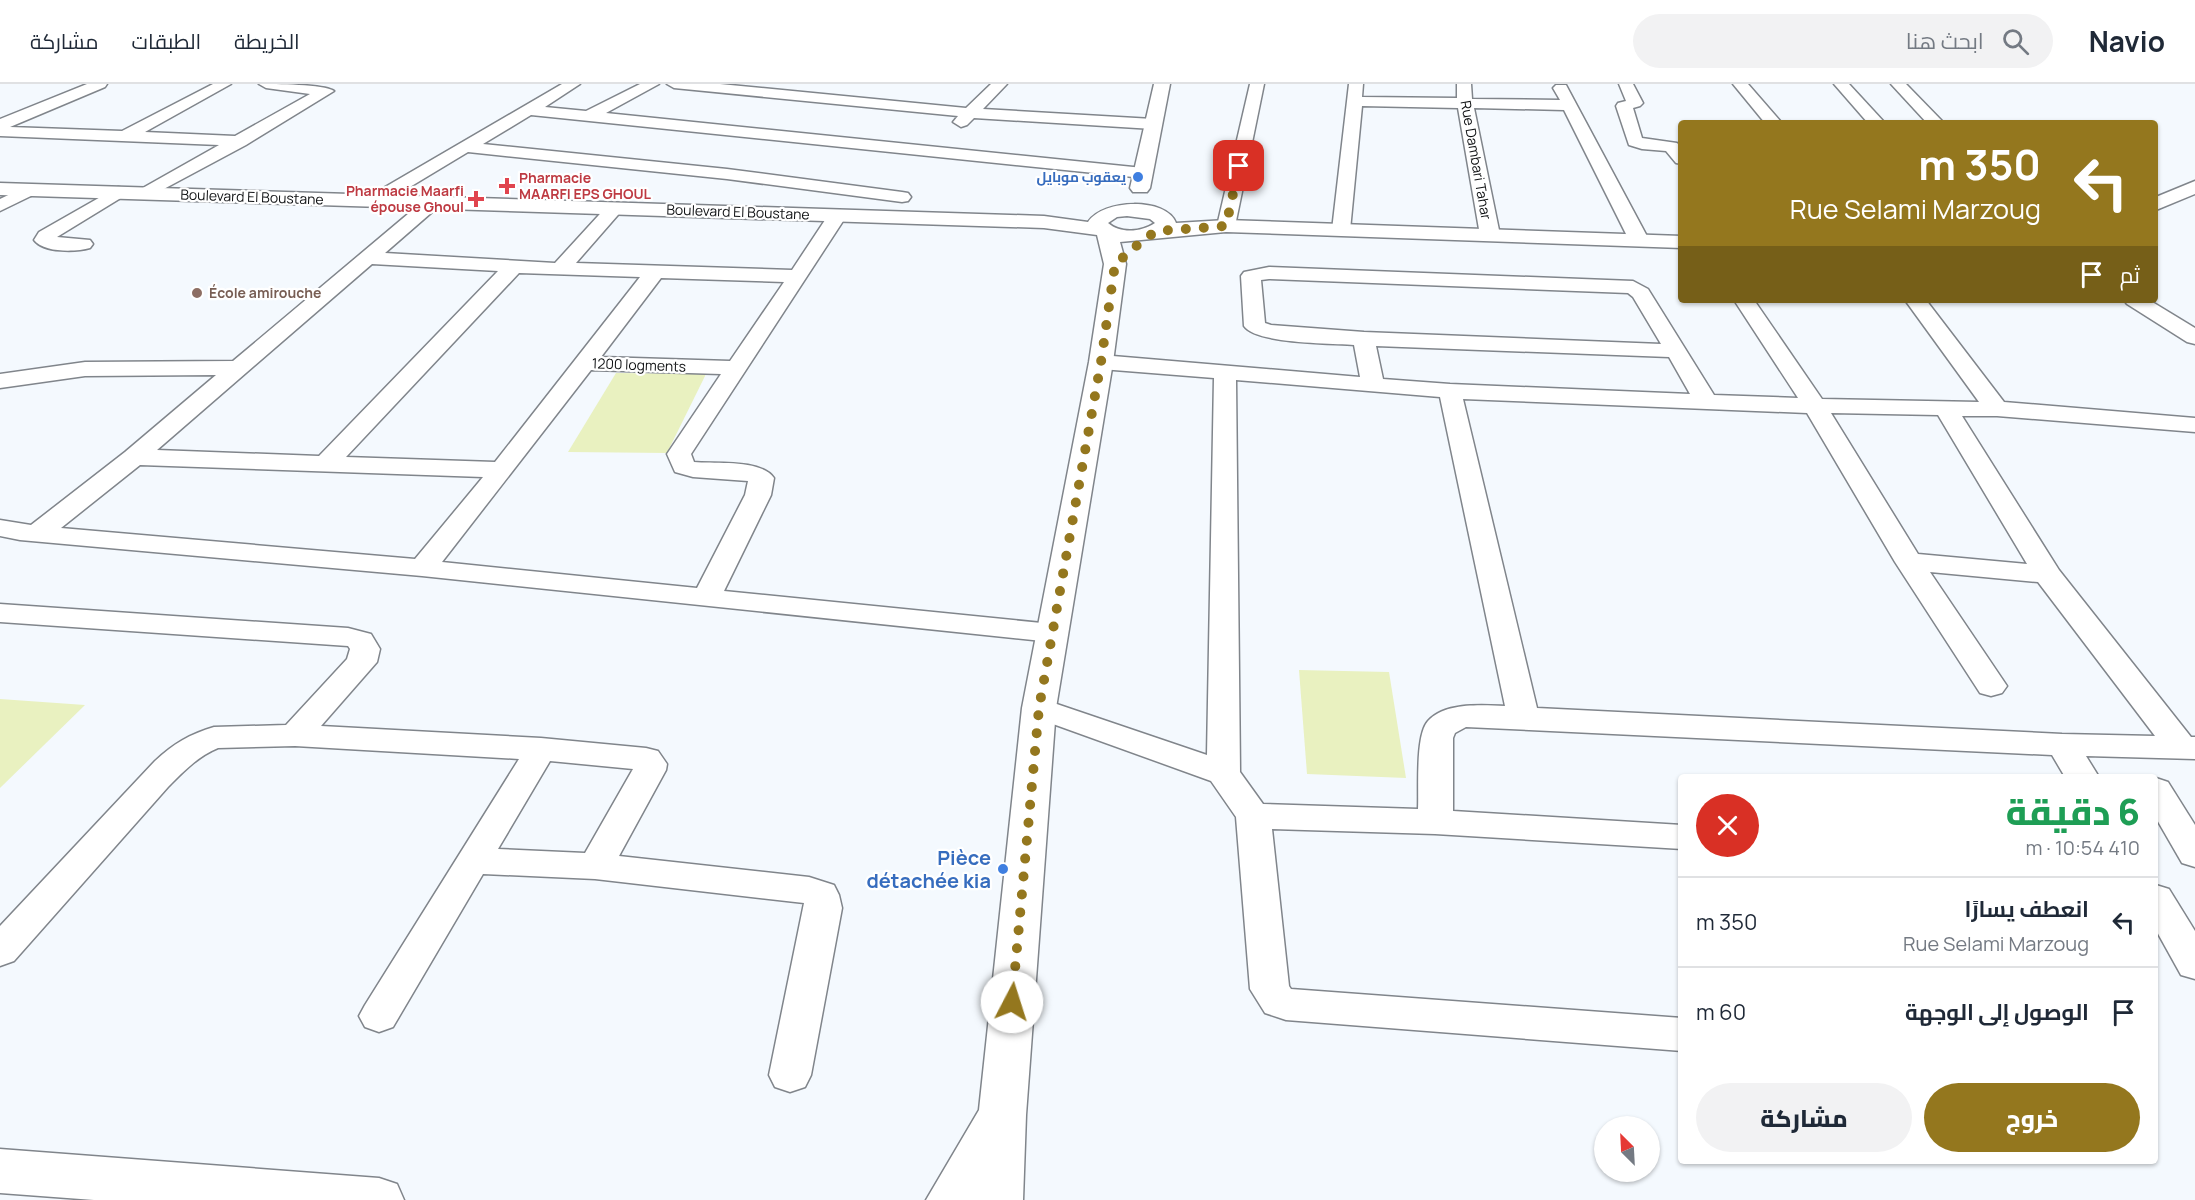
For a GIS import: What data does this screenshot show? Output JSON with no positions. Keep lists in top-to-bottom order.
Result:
{
  "streets": {
    "main road": ["Boulevard El Boustane"],
    "street": ["Rue Dambari Tahar", "1200 logments"]
  },
  "crossings": [
    ["Rue Dambari Tahar", "Boulevard El Boustane"]
  ],
  "places": {
    "other": ["يعقوب موبايل", "École amirouche", "Pièce détachée kia"],
    "health": ["Pharmacie MAARFI EPS GHOUL", "Pharmacie Maarfi épouse Ghoul"]
  },
  "north": "top left",
  "page": {
    "header": "Navio",
    "search": "ابحث هنا",
    "nav": ["الخريطة", "الطبقات", "مشاركة"],
    "turn": ["350 m", "Rue Selami Marzoug"],
    "then": "ثم",
    "heading": ["6 دقيقة", "410 m · 10:54"],
    "list": [
      {
        "name": "انعطف يسارًا",
        "note": "Rue Selami Marzoug",
        "value": "350 m"
      },
      {
        "name": "الوصول إلى الوجهة",
        "value": "60 m"
      }
    ],
    "buttons": ["خروج", "مشاركة"]
  }
}
